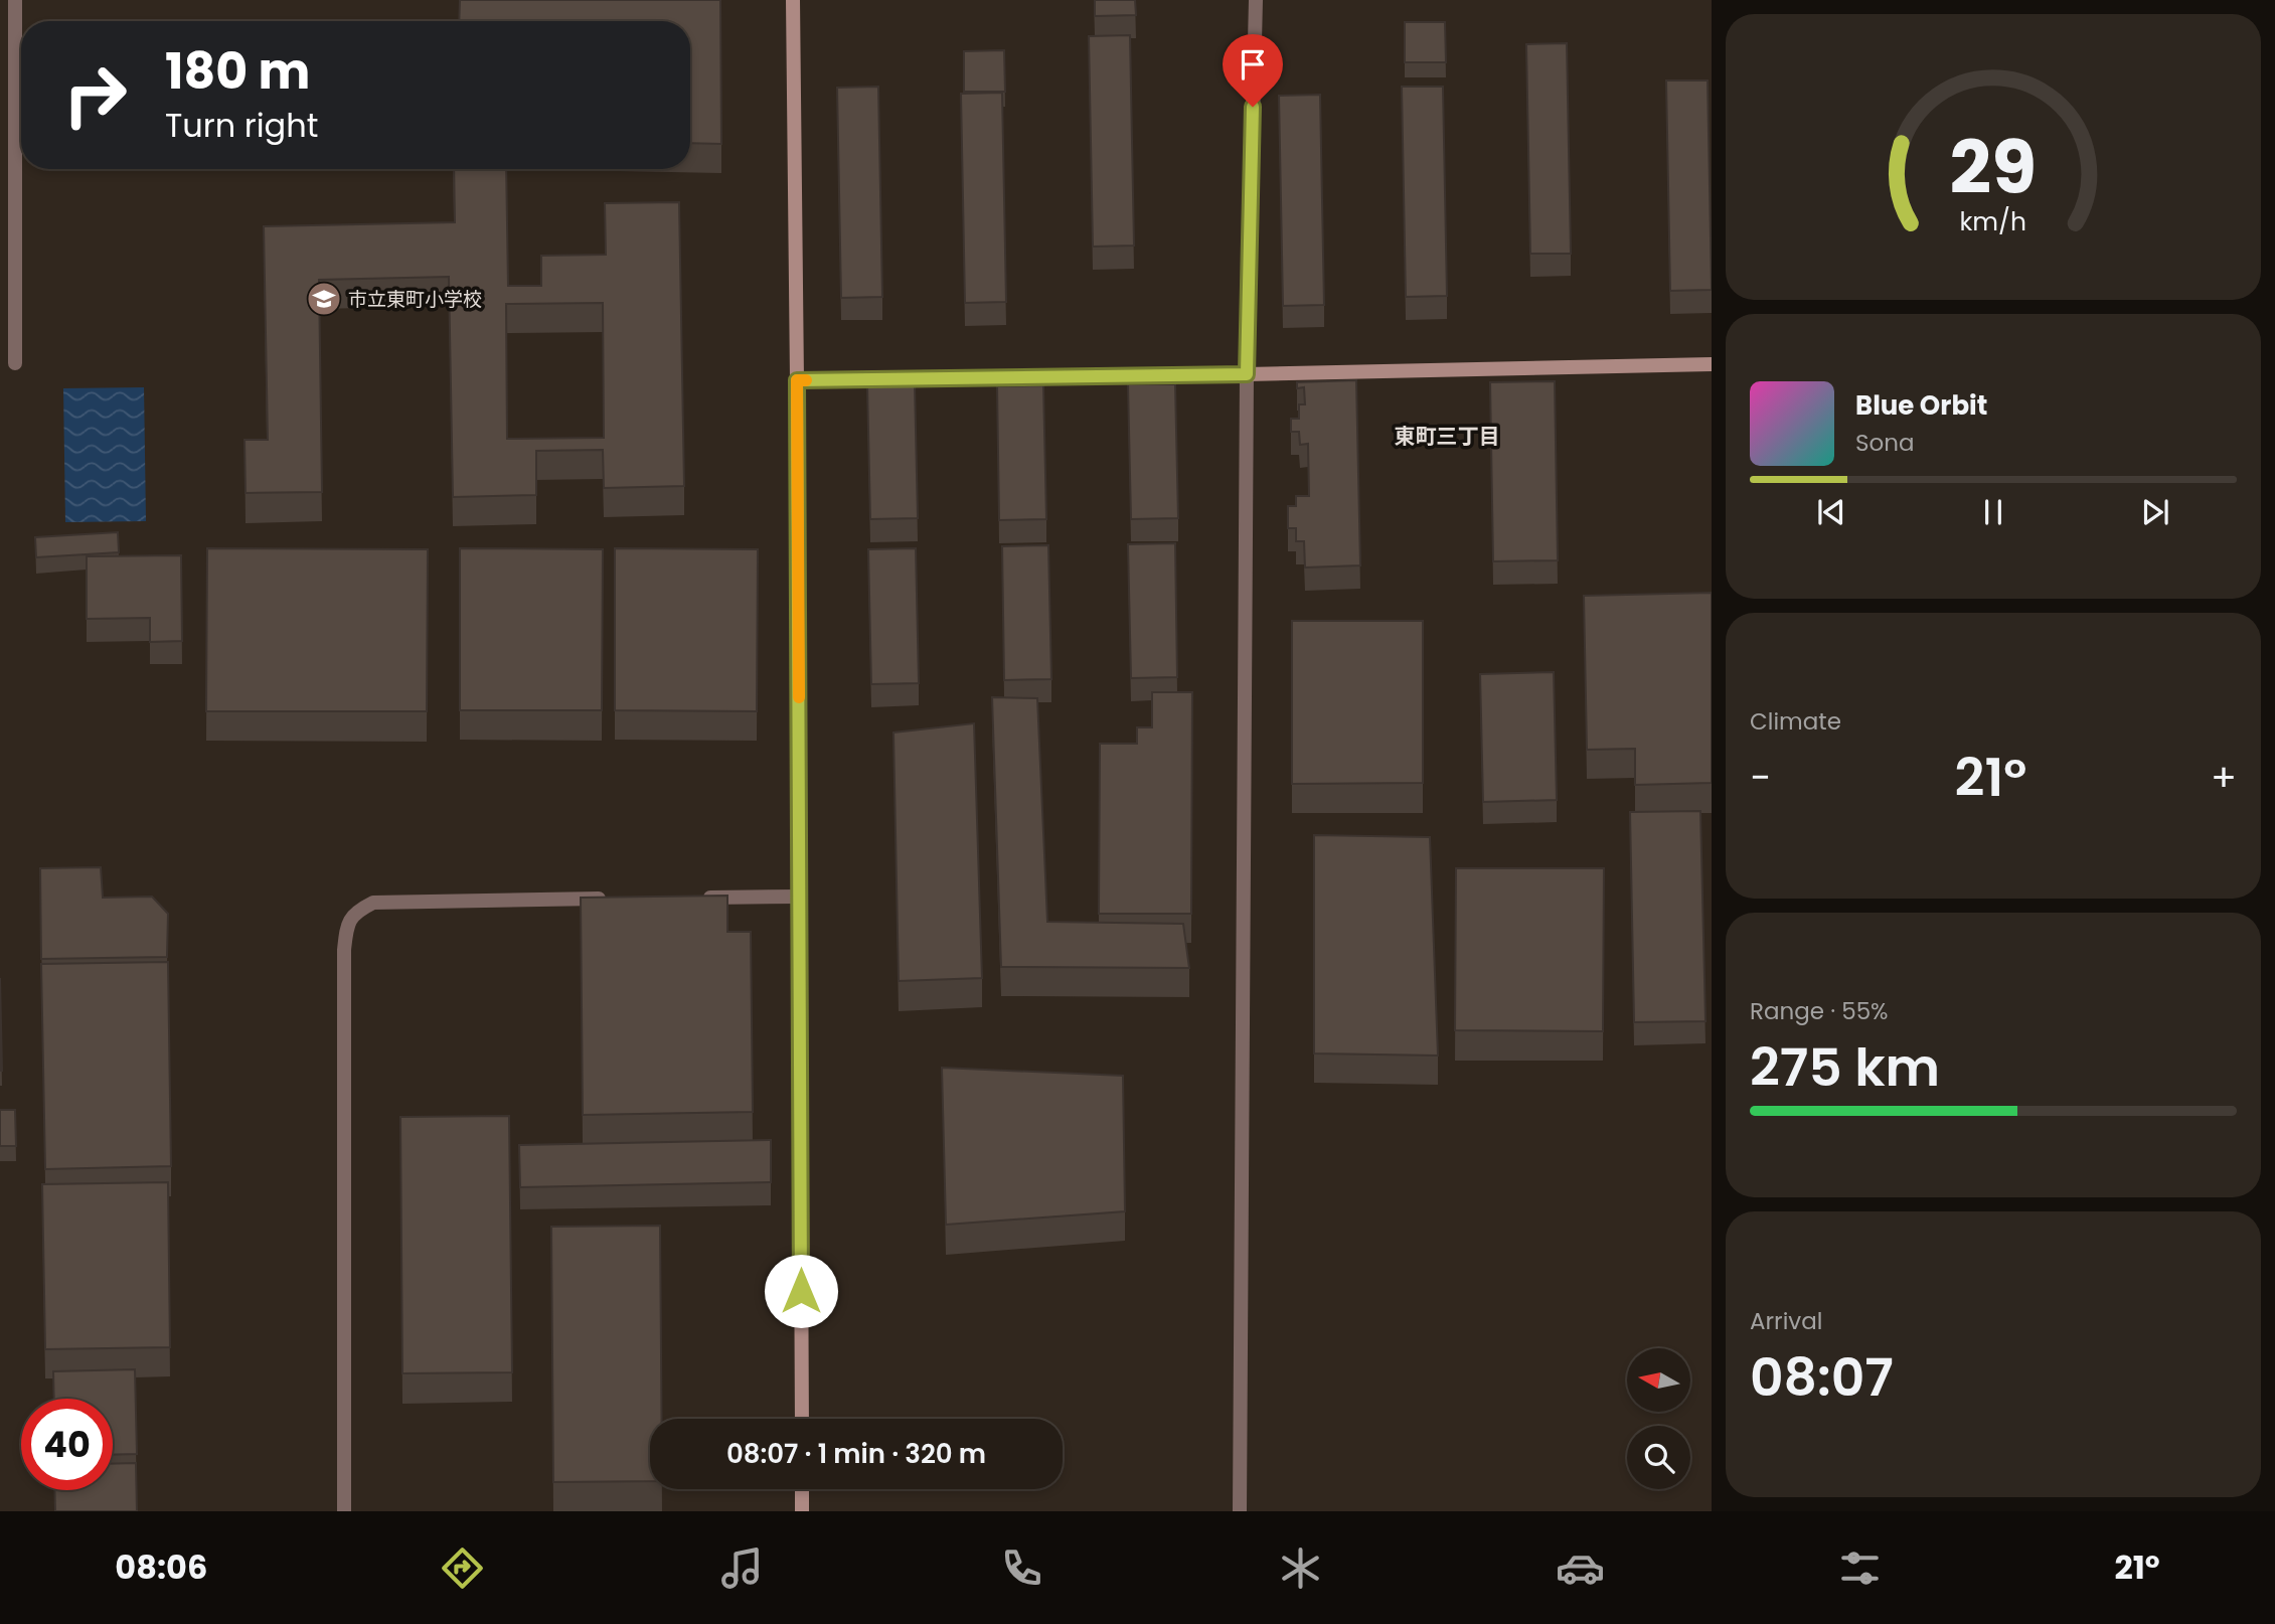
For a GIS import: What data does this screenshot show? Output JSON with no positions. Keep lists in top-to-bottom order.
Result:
{
  "districts": ["東町三丁目"],
  "places": {
    "school or university": ["市立東町小学校"]
  },
  "north": "left",
  "page": {
    "turn": ["180 m", "Turn right"],
    "song": ["Blue Orbit", "Sona"],
    "tile": [
      "Climate",
      ["Range · 55%", "275 km"],
      ["Arrival", "08:07"]
    ],
    "heat": ["−", "21°", "+"],
    "limit": "40",
    "trip": "08:07 · 1 min · 320 m",
    "tabs": ["08:06", "21°"],
    "gauge": ["29", "km/h"]
  }
}
